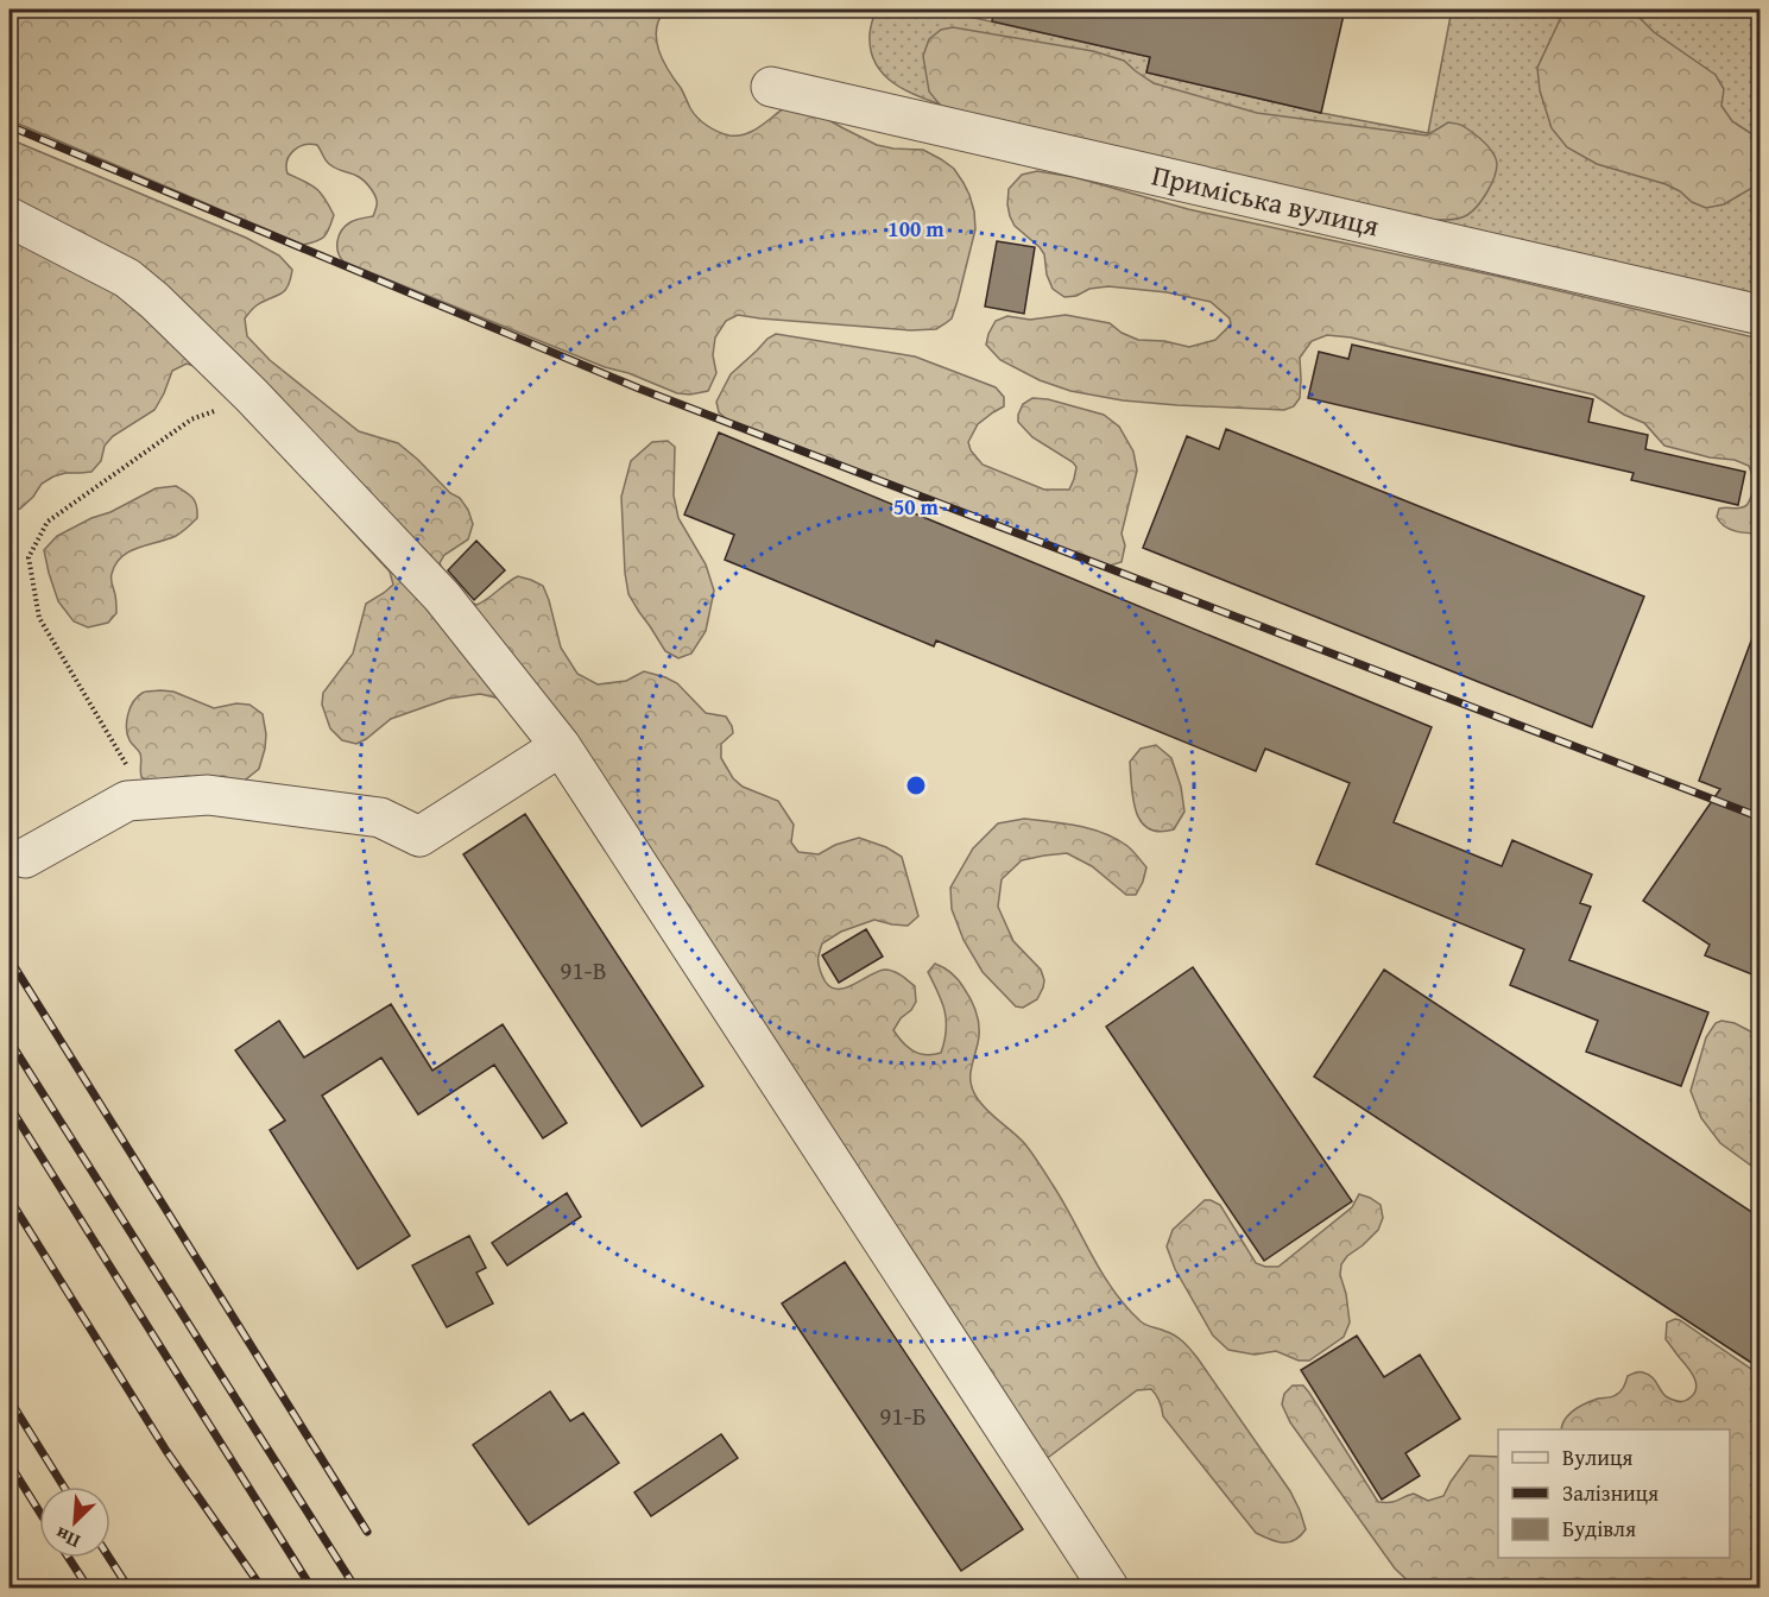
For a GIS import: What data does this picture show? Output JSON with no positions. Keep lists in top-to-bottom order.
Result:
{
  "streets": {
    "street": ["Приміська вулиця"]
  },
  "house_numbers": ["91-В", "91-Б"],
  "legend": ["Вулиця", "Залізниця", "Будівля"],
  "north": "bottom left",
  "rings": ["100 m", "50 m"]
}
